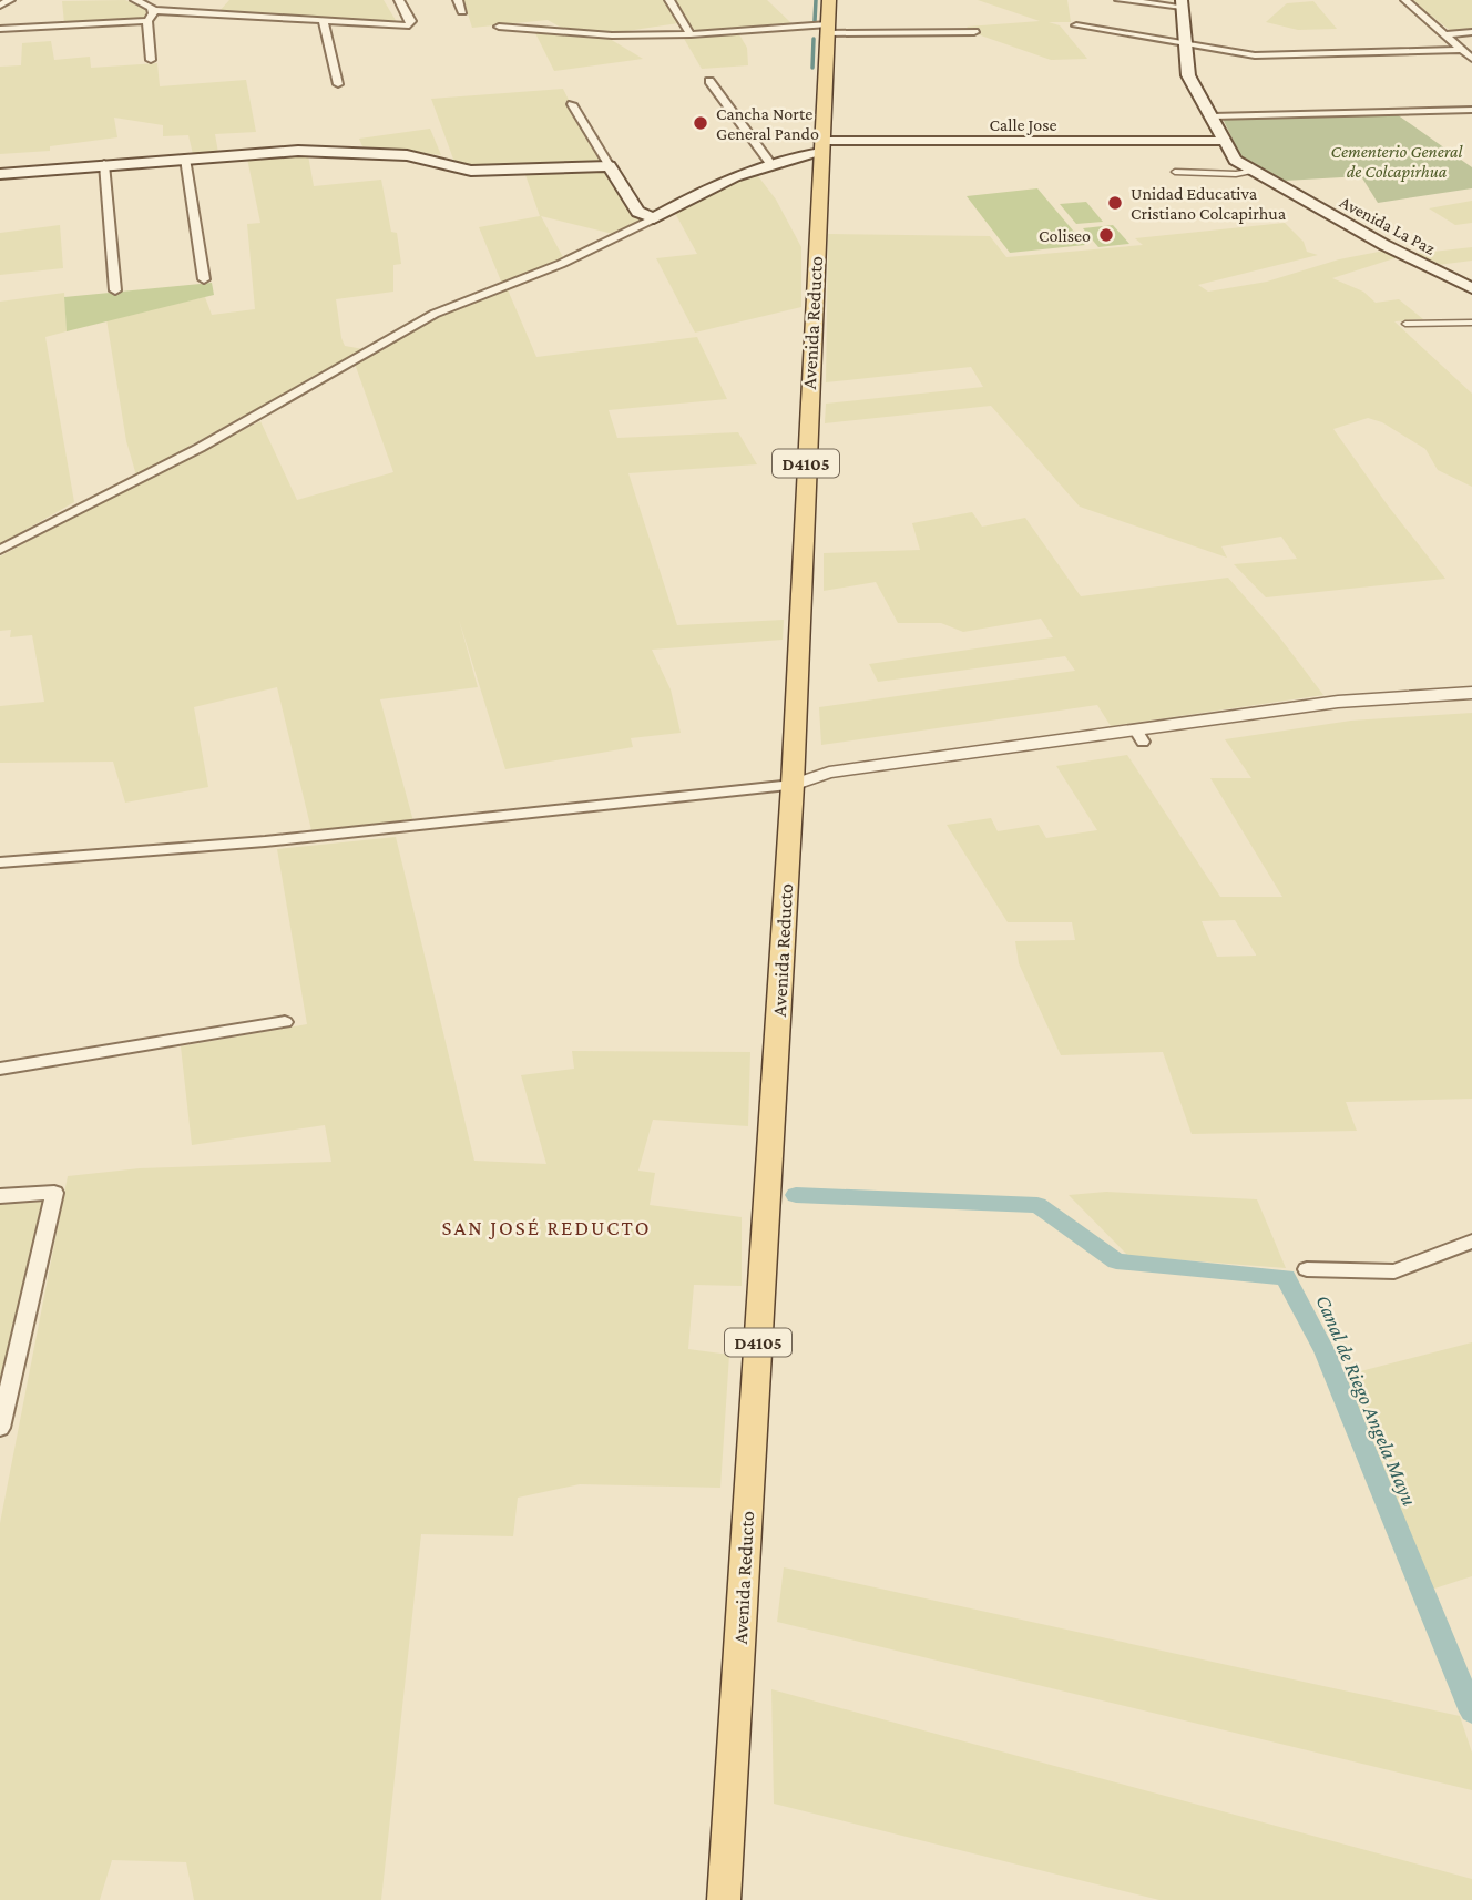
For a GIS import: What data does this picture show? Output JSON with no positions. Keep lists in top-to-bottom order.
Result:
{
  "streets": {
    "main road": [
      "Calle Jose",
      "Avenida La Paz",
      "Avenida Reducto",
      "D4105"
    ]
  },
  "crossings": [
    ["Calle Jose", "Avenida La Paz"],
    ["Calle Jose", "Avenida Reducto"]
  ],
  "districts": ["SAN JOSÉ REDUCTO"],
  "water": ["Canal de Riego Angela Mayu"],
  "parks": ["Cementerio General de Colcapirhua"],
  "places": ["Cancha Norte General Pando", "Unidad Educativa Cristiano Colcapirhua", "Coliseo"]
}
